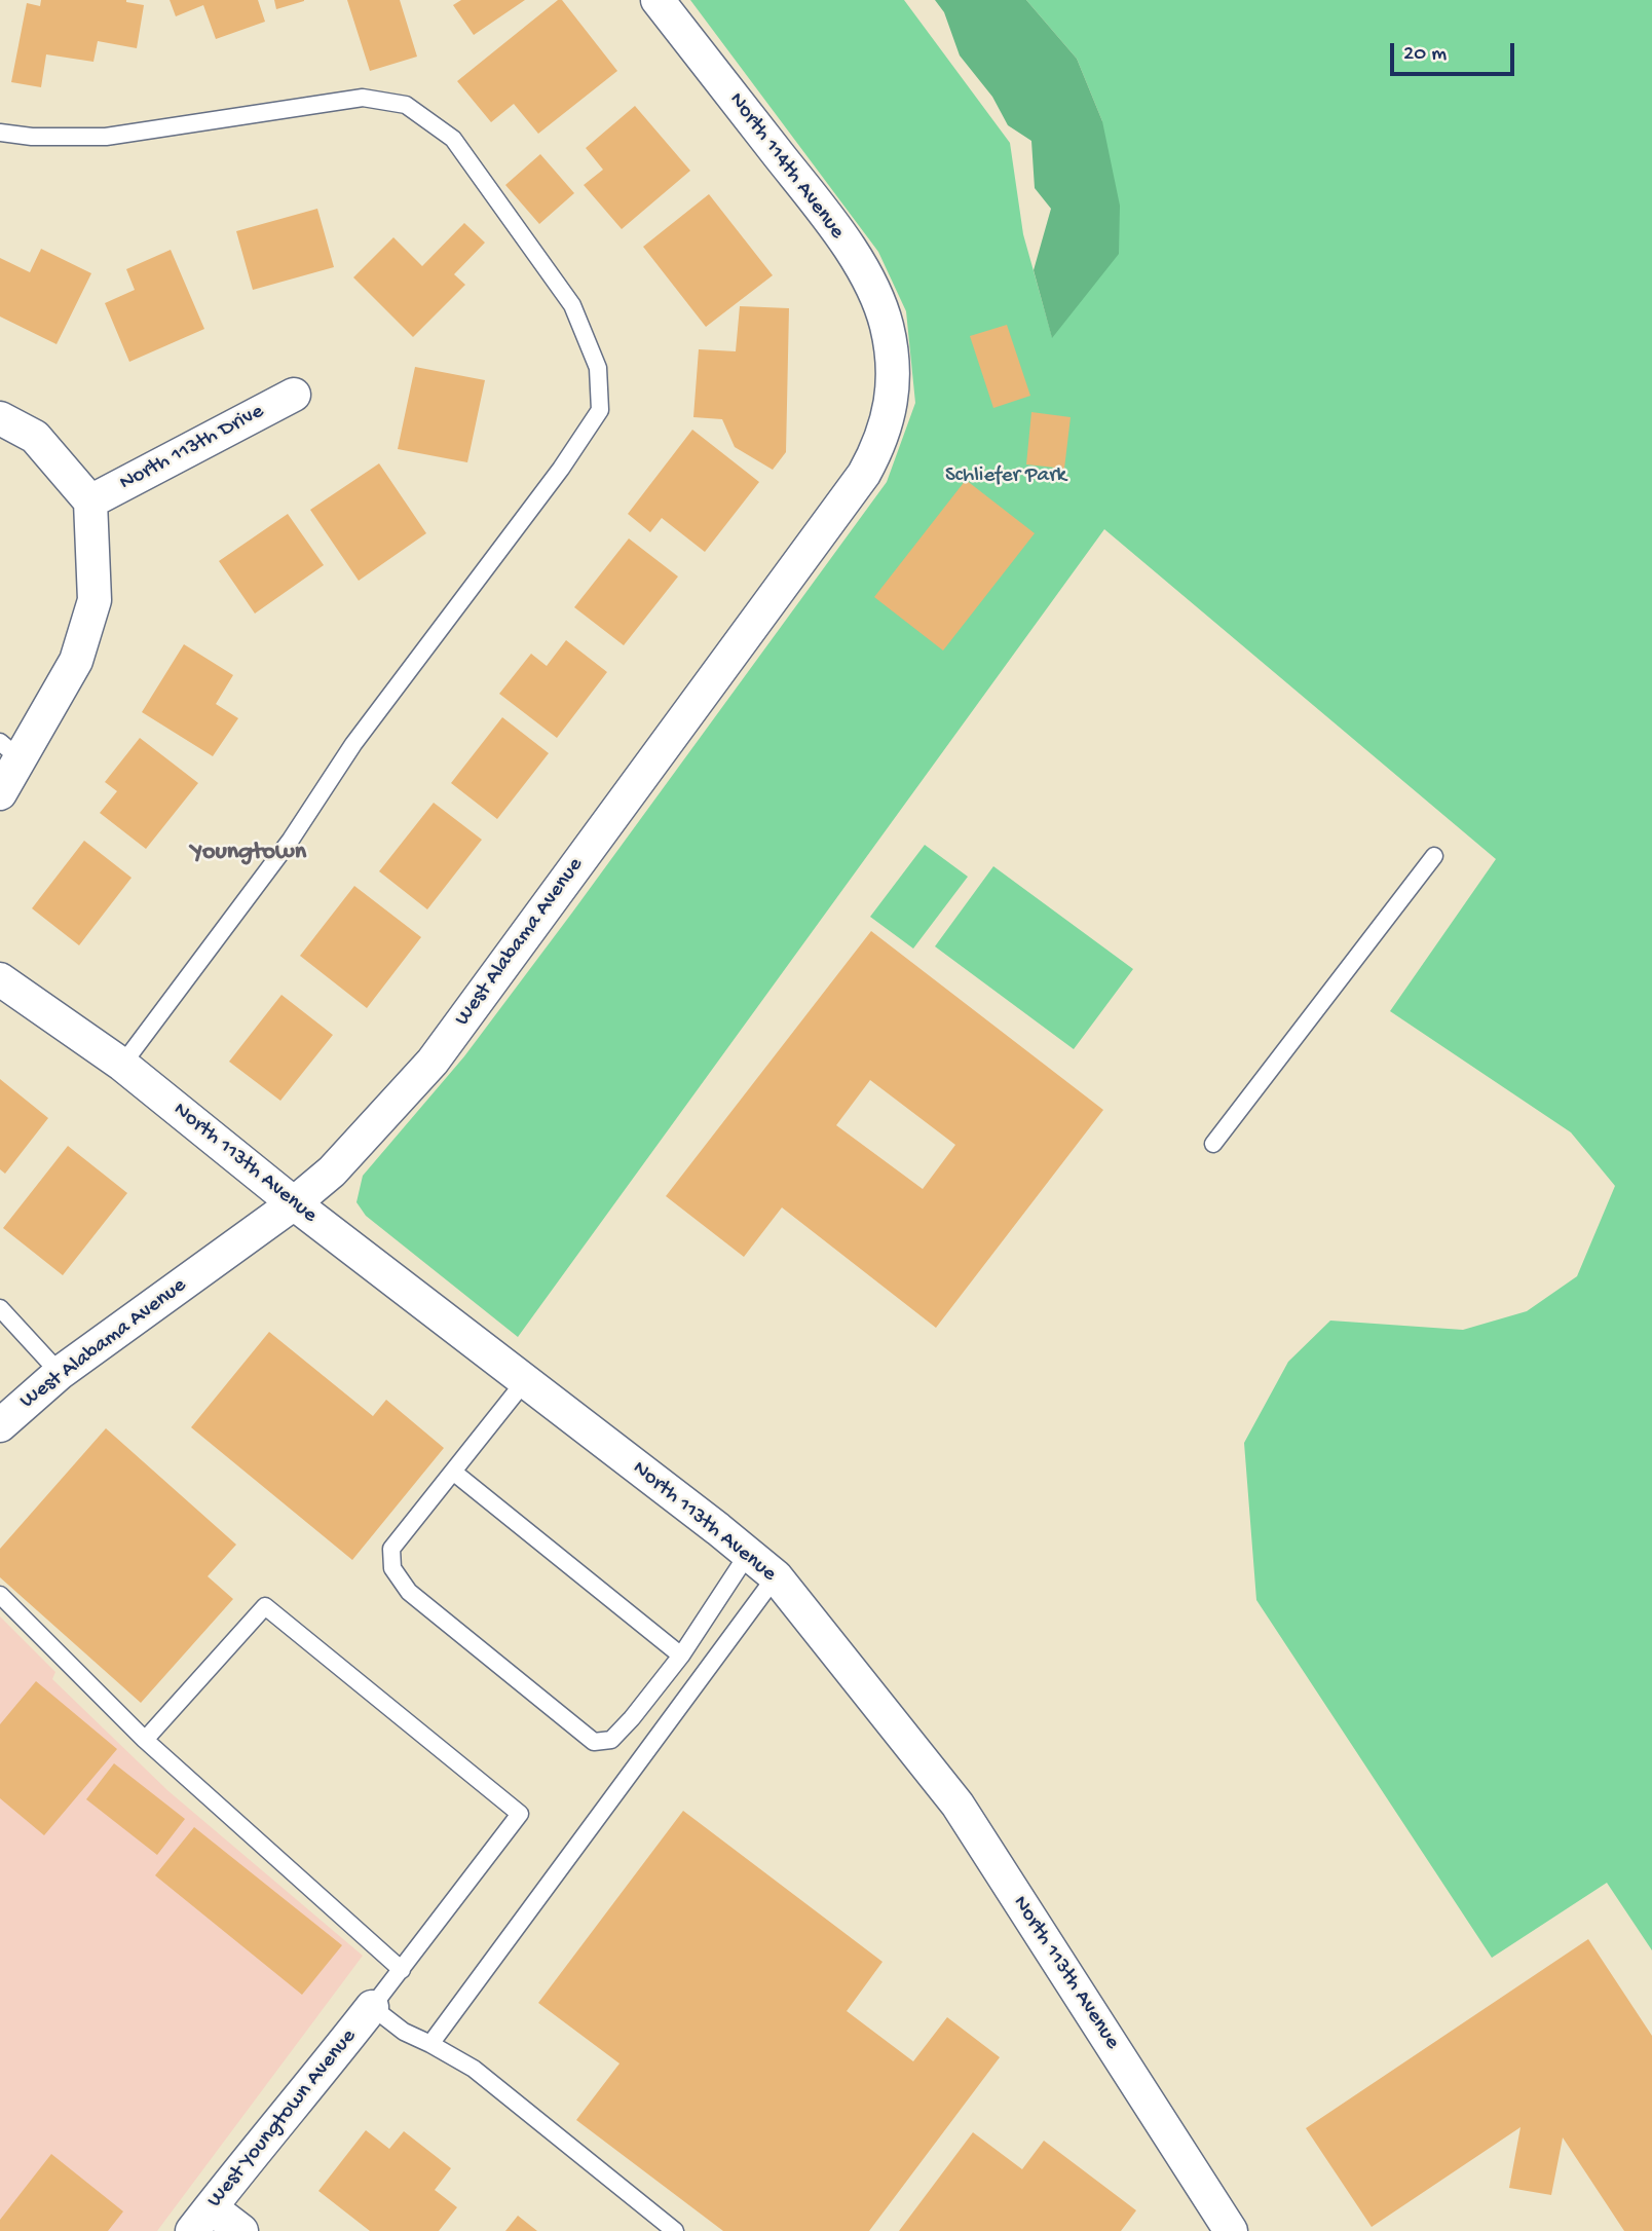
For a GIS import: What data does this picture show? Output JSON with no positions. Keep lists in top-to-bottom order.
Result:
{
  "streets": {
    "street": [
      "North 114th Avenue",
      "North 113th Drive",
      "West Alabama Avenue",
      "North 113th Avenue",
      "West Youngtown Avenue"
    ]
  },
  "crossings": [
    ["North 114th Avenue", "West Alabama Avenue"],
    ["West Alabama Avenue", "North 113th Avenue"]
  ],
  "districts": ["Youngtown"],
  "parks": ["Schliefer Park"],
  "scale_bar": "20 m"
}
